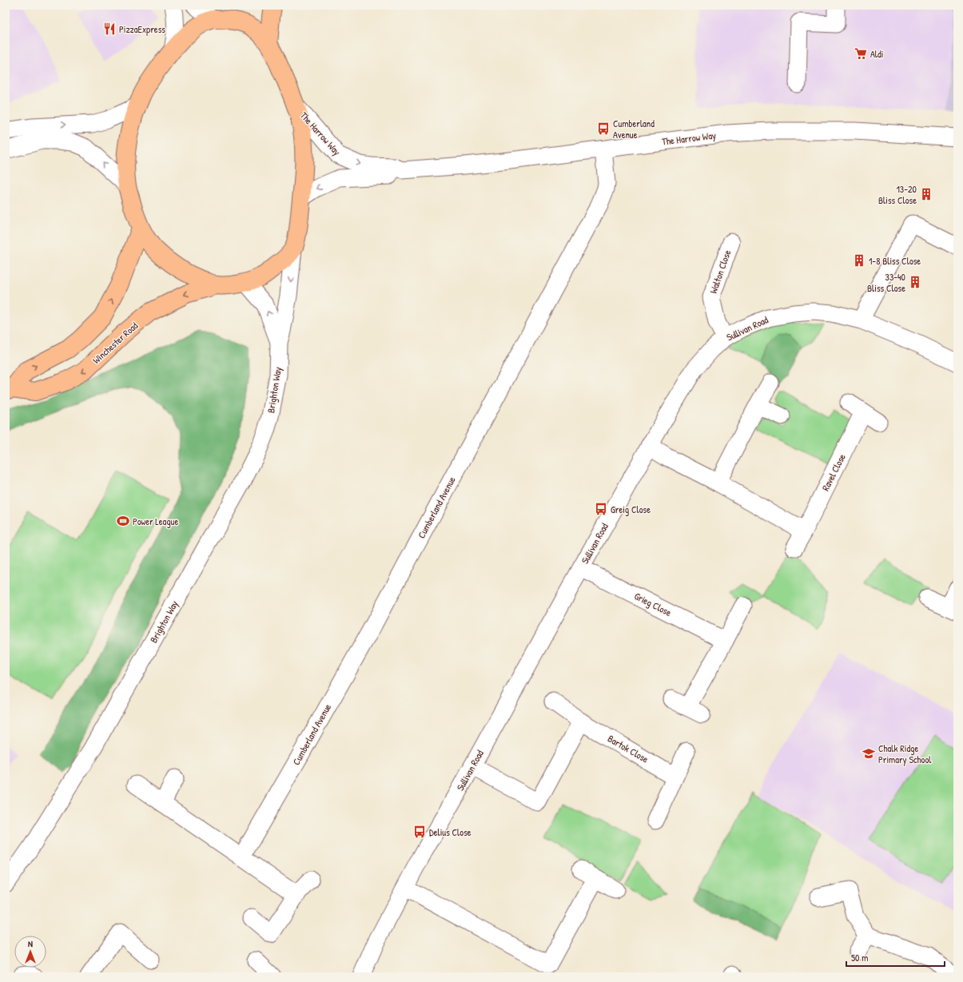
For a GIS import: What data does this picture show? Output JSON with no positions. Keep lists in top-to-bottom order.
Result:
{
  "streets": {
    "main road": ["Winchester Road"],
    "street": [
      "The Harrow Way",
      "Walton Close",
      "Sullivan Road",
      "Brighton Way",
      "Ravel Close",
      "Cumberland Avenue",
      "Grieg Close",
      "Bartok Close"
    ]
  },
  "crossings": [
    ["The Harrow Way", "Cumberland Avenue"],
    ["Walton Close", "Sullivan Road"],
    ["Sullivan Road", "Grieg Close"]
  ],
  "places": {
    "restaurant": ["PizzaExpress"],
    "supermarket": ["Aldi"],
    "bus stop": ["Cumberland Avenue", "Greig Close", "Delius Close"],
    "building": ["13-20 Bliss Close", "1-8 Bliss Close", "33-40 Bliss Close"],
    "sports": ["Power League"],
    "school or university": ["Chalk Ridge Primary School"]
  },
  "scale_bar": "50 m",
  "north": "top"
}
